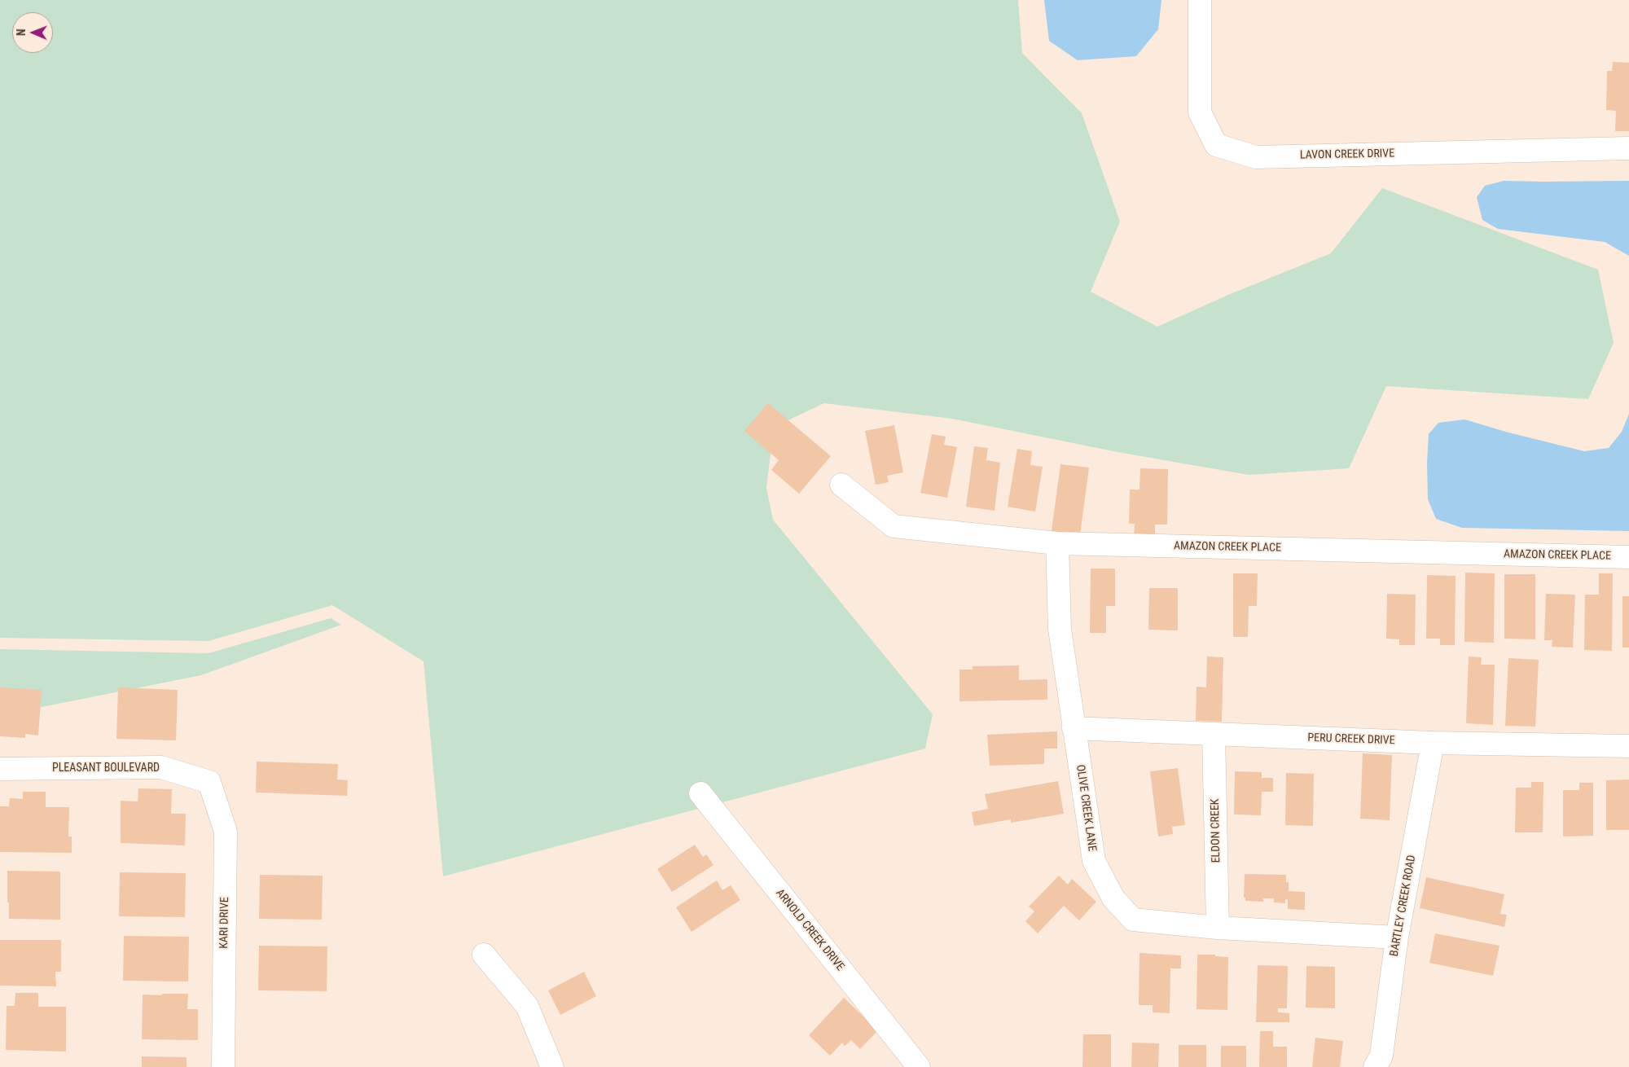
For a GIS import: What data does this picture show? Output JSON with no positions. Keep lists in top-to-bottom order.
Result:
{
  "streets": {
    "street": [
      "LAVON CREEK DRIVE",
      "AMAZON CREEK PLACE",
      "PERU CREEK DRIVE",
      "PLEASANT BOULEVARD",
      "OLIVE CREEK LANE",
      "ELDON CREEK",
      "BARTLEY CREEK ROAD",
      "KARI DRIVE",
      "ARNOLD CREEK DRIVE"
    ]
  },
  "crossings": [
    ["AMAZON CREEK PLACE", "OLIVE CREEK LANE"],
    ["PERU CREEK DRIVE", "OLIVE CREEK LANE"],
    ["PERU CREEK DRIVE", "ELDON CREEK"],
    ["PERU CREEK DRIVE", "BARTLEY CREEK ROAD"],
    ["PLEASANT BOULEVARD", "KARI DRIVE"],
    ["OLIVE CREEK LANE", "ELDON CREEK"],
    ["OLIVE CREEK LANE", "BARTLEY CREEK ROAD"]
  ],
  "north": "left"
}
